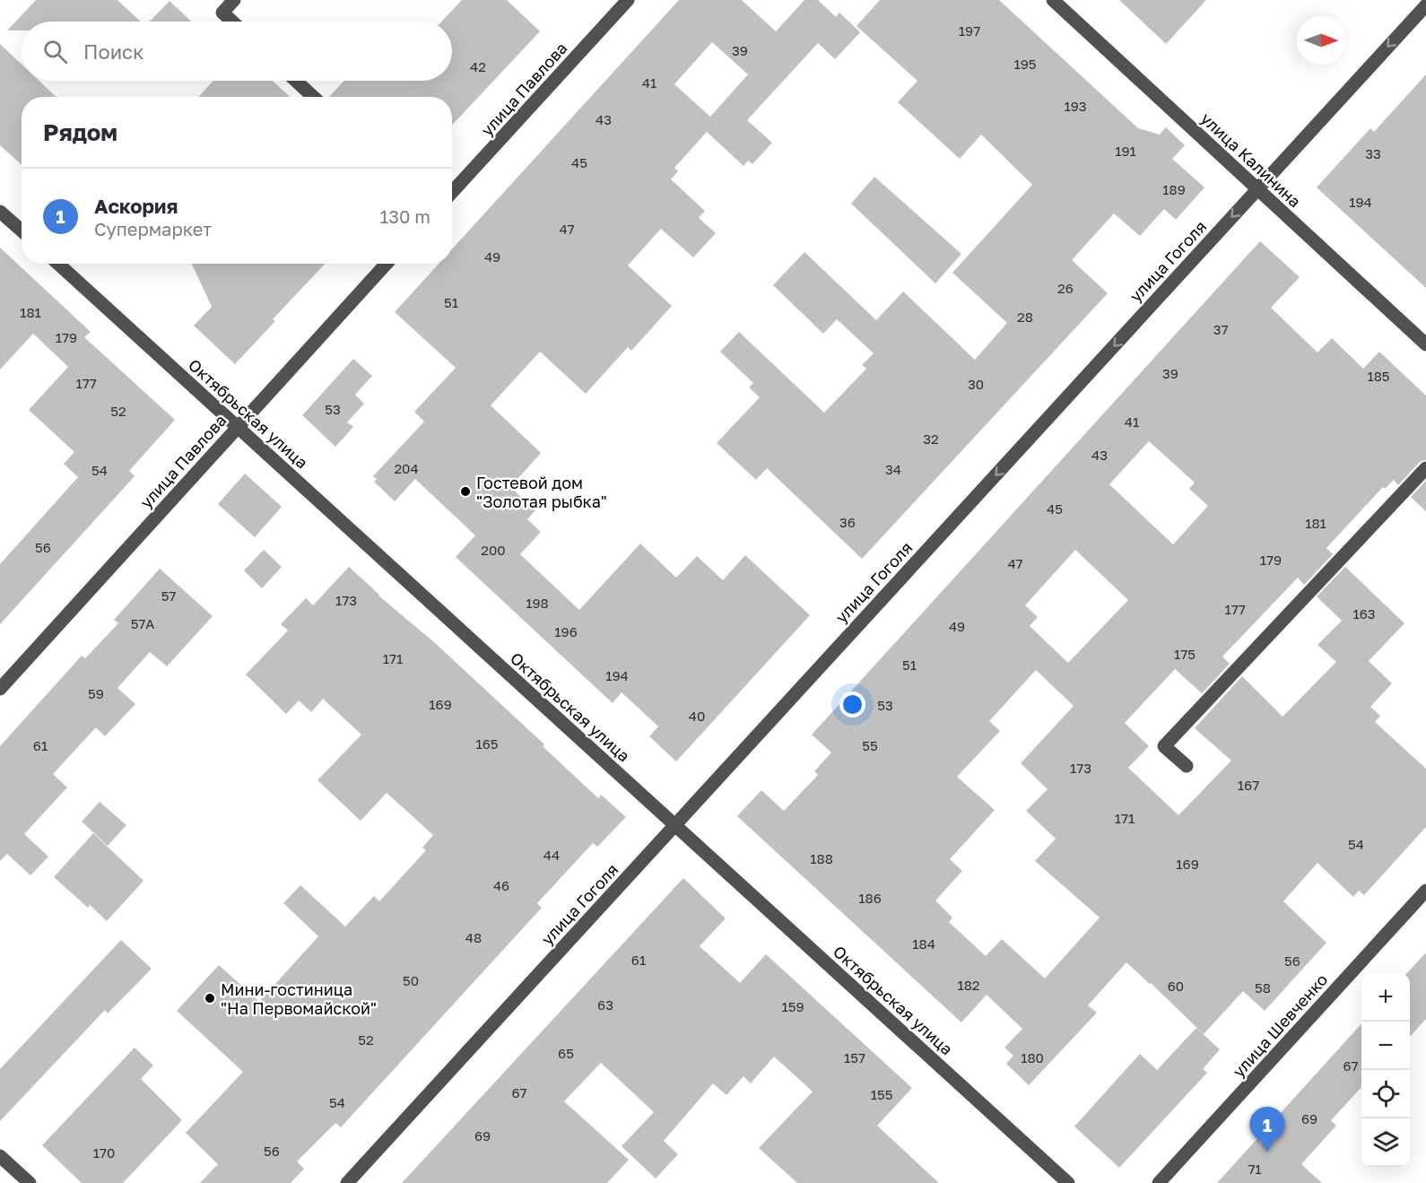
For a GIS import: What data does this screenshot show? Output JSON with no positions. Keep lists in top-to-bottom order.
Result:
{
  "streets": {
    "street": [
      "улица Павлова",
      "улица Калинина",
      "улица Гоголя",
      "Октябрьская улица",
      "улица Шевченко"
    ]
  },
  "crossings": [
    ["улица Павлова", "Октябрьская улица"],
    ["улица Калинина", "улица Гоголя"],
    ["улица Гоголя", "Октябрьская улица"]
  ],
  "one_way": ["улица Гоголя"],
  "places": ["Гостевой дом \"Золотая рыбка\"", "Мини-гостиница \"На Первомайской\""],
  "house_numbers": [
    "197",
    "39",
    "195",
    "42",
    "41",
    "193",
    "43",
    "191",
    "33",
    "45",
    "189",
    "194",
    "47",
    "49",
    "26",
    "51",
    "181",
    "28",
    "37",
    "179",
    "39",
    "185",
    "177",
    "30",
    "53",
    "52",
    "41",
    "32",
    "43",
    "204",
    "34",
    "54",
    "45",
    "36",
    "181",
    "56",
    "200",
    "179",
    "47",
    "57",
    "173",
    "198",
    "177",
    "163",
    "57А",
    "49",
    "196",
    "175",
    "171",
    "51",
    "194",
    "59",
    "169",
    "53",
    "40",
    "165",
    "61",
    "55",
    "173",
    "167",
    "171",
    "54",
    "44",
    "188",
    "169",
    "46",
    "186",
    "48",
    "184",
    "61",
    "56",
    "50",
    "182",
    "60",
    "58",
    "63",
    "159",
    "52",
    "65",
    "157",
    "180",
    "67",
    "67",
    "155",
    "54",
    "69",
    "69",
    "56",
    "170",
    "71"
  ],
  "north": "right",
  "page": {
    "search": "Поиск",
    "heading": "Рядом",
    "list": [
      {
        "mark": "1",
        "name": "Аскория",
        "note": "Супермаркет",
        "value": "130 m"
      }
    ],
    "map_buttons": ["+", "−"],
    "pins": "1"
  }
}
